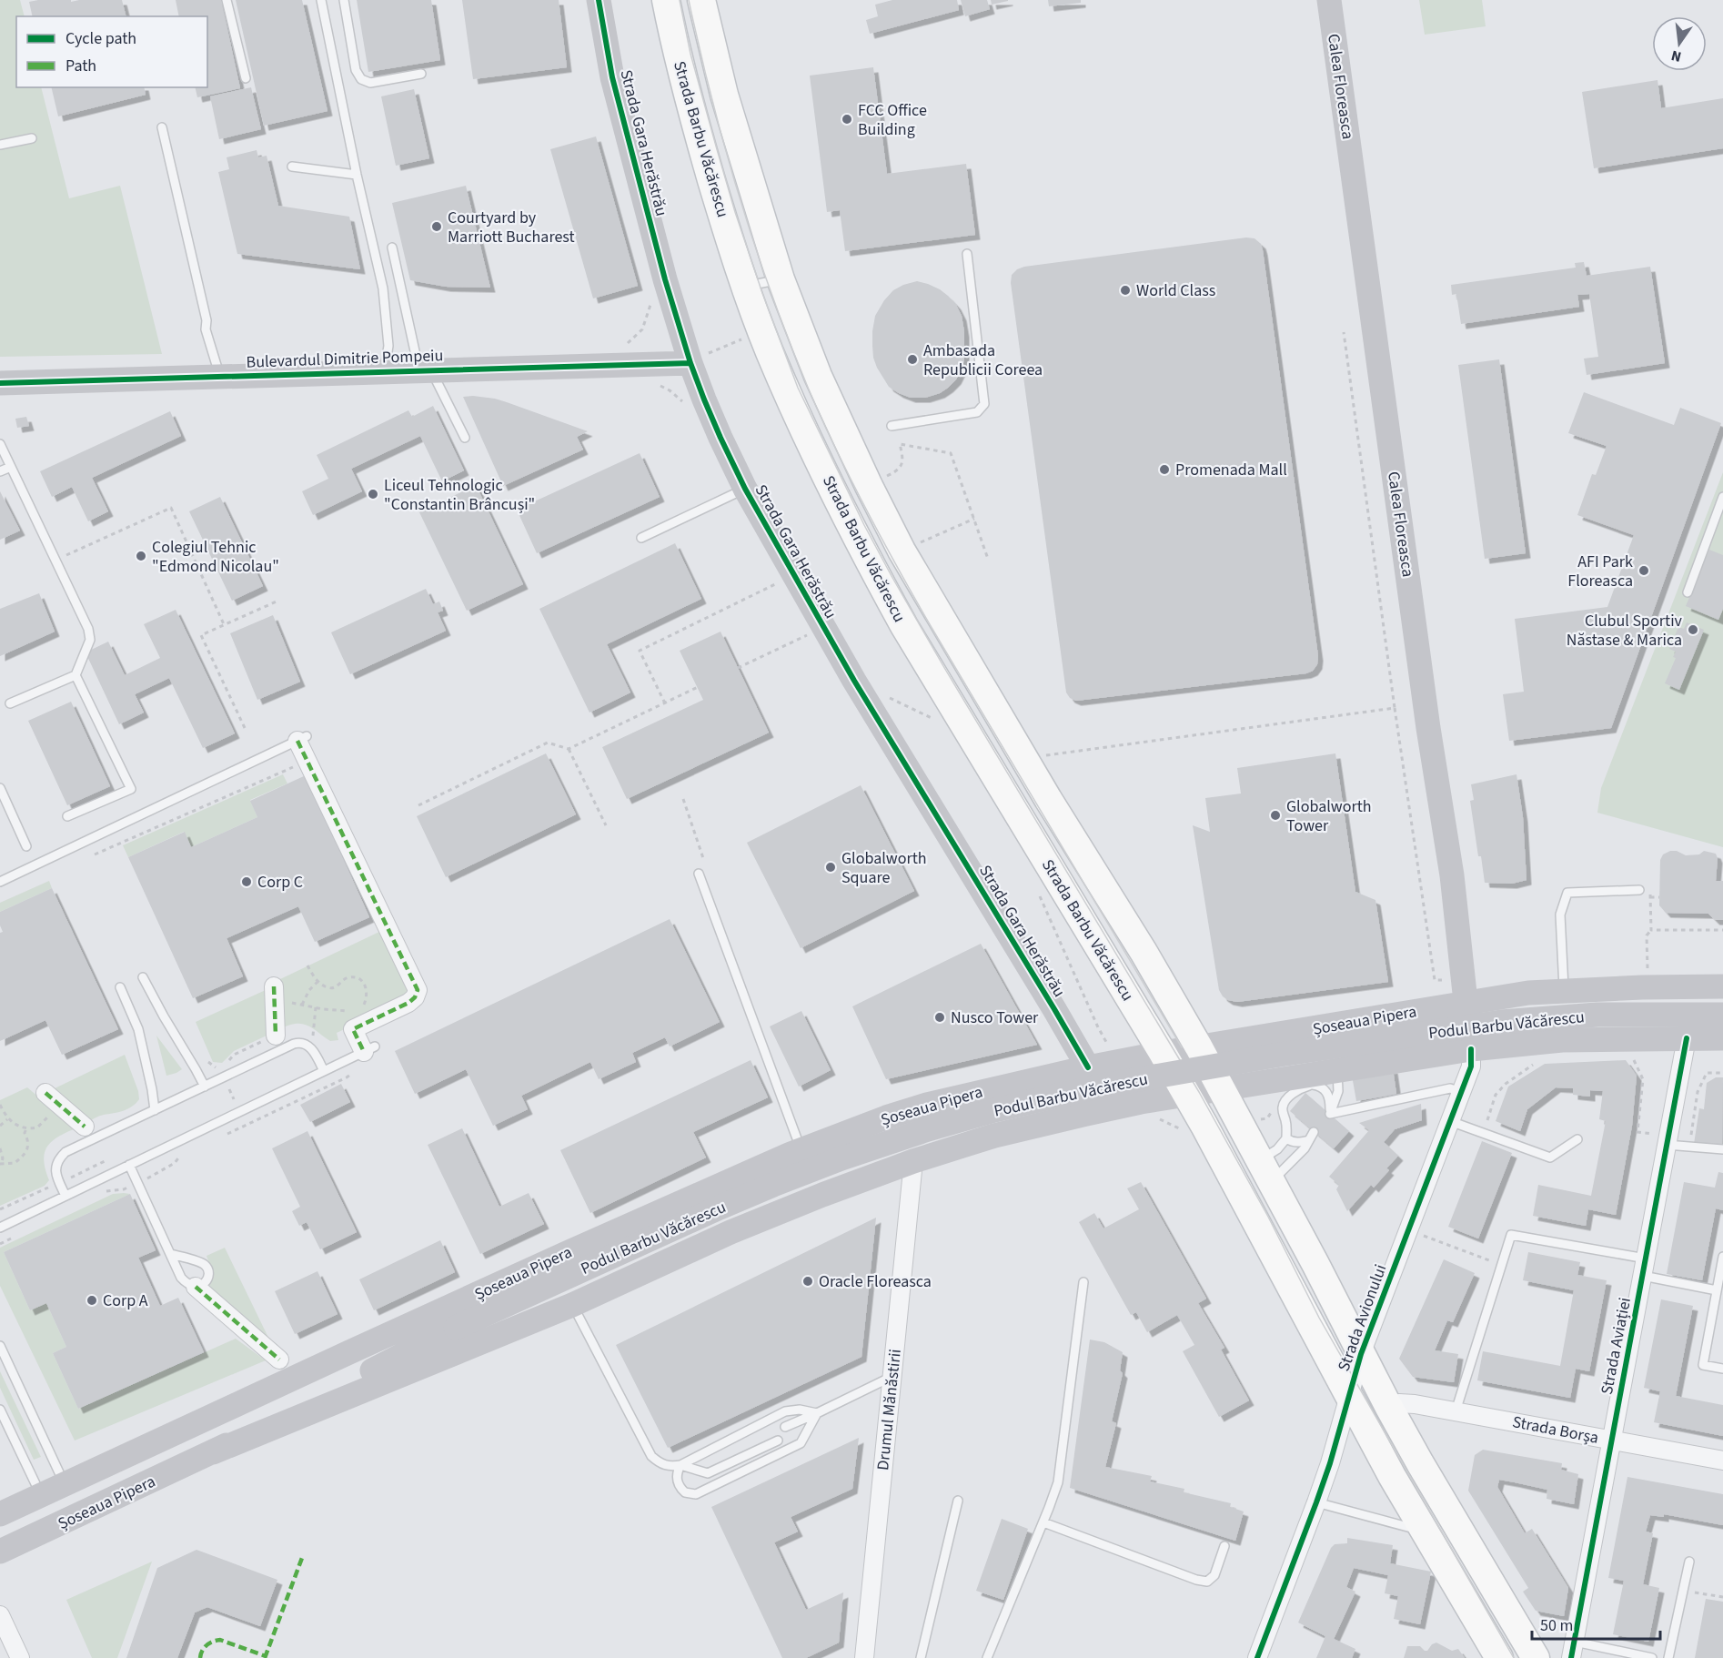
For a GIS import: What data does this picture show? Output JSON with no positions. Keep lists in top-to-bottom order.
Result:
{
  "streets": {
    "main road": [
      "Calea Floreasca",
      "Strada Barbu Văcărescu",
      "Strada Gara Herăstrău",
      "Bulevardul Dimitrie Pompeiu",
      "Șoseaua Pipera",
      "Podul Barbu Văcărescu"
    ],
    "street": [
      "Strada Avionului",
      "Strada Aviației",
      "Drumul Mănăstirii",
      "Strada Borșa"
    ]
  },
  "crossings": [
    ["Calea Floreasca", "Șoseaua Pipera"],
    ["Calea Floreasca", "Strada Avionului"],
    ["Strada Barbu Văcărescu", "Șoseaua Pipera"],
    ["Strada Barbu Văcărescu", "Strada Avionului"],
    ["Strada Barbu Văcărescu", "Strada Borșa"],
    ["Strada Gara Herăstrău", "Bulevardul Dimitrie Pompeiu"],
    ["Strada Gara Herăstrău", "Șoseaua Pipera"],
    ["Șoseaua Pipera", "Podul Barbu Văcărescu"],
    ["Șoseaua Pipera", "Strada Avionului"],
    ["Șoseaua Pipera", "Strada Aviației"],
    ["Șoseaua Pipera", "Drumul Mănăstirii"],
    ["Strada Aviației", "Strada Borșa"]
  ],
  "places": [
    "FCC Office Building",
    "Courtyard by Marriott Bucharest",
    "World Class",
    "Ambasada Republicii Coreea",
    "Promenada Mall",
    "Liceul Tehnologic \"Constantin Brâncuși\"",
    "Colegiul Tehnic \"Edmond Nicolau\"",
    "AFI Park Floreasca",
    "Clubul Sportiv Năstase & Marica",
    "Globalworth Tower",
    "Globalworth Square",
    "Corp C",
    "Nusco Tower",
    "Oracle Floreasca",
    "Corp A"
  ],
  "legend": ["Cycle path", "Path"],
  "scale_bar": "50 m",
  "north": "bottom"
}
